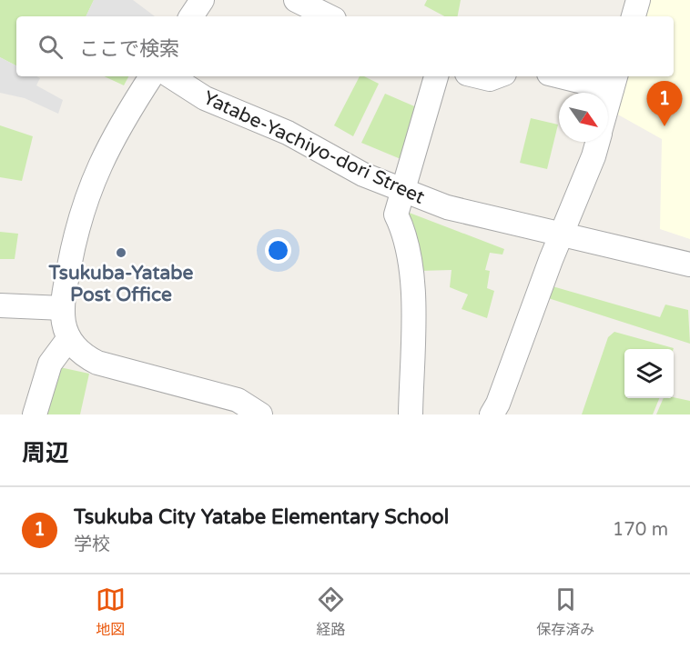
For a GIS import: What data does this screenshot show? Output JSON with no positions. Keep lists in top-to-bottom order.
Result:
{
  "streets": {
    "street": ["Yatabe-Yachiyo-dori Street"]
  },
  "places": ["Tsukuba-Yatabe Post Office"],
  "north": "bottom right",
  "page": {
    "search": "ここで検索",
    "pins": "1",
    "heading": "周辺",
    "list": [
      {
        "mark": "1",
        "name": "Tsukuba City Yatabe Elementary School",
        "note": "学校",
        "value": "170 m"
      }
    ],
    "nav": ["地図", "経路", "保存済み"]
  }
}
